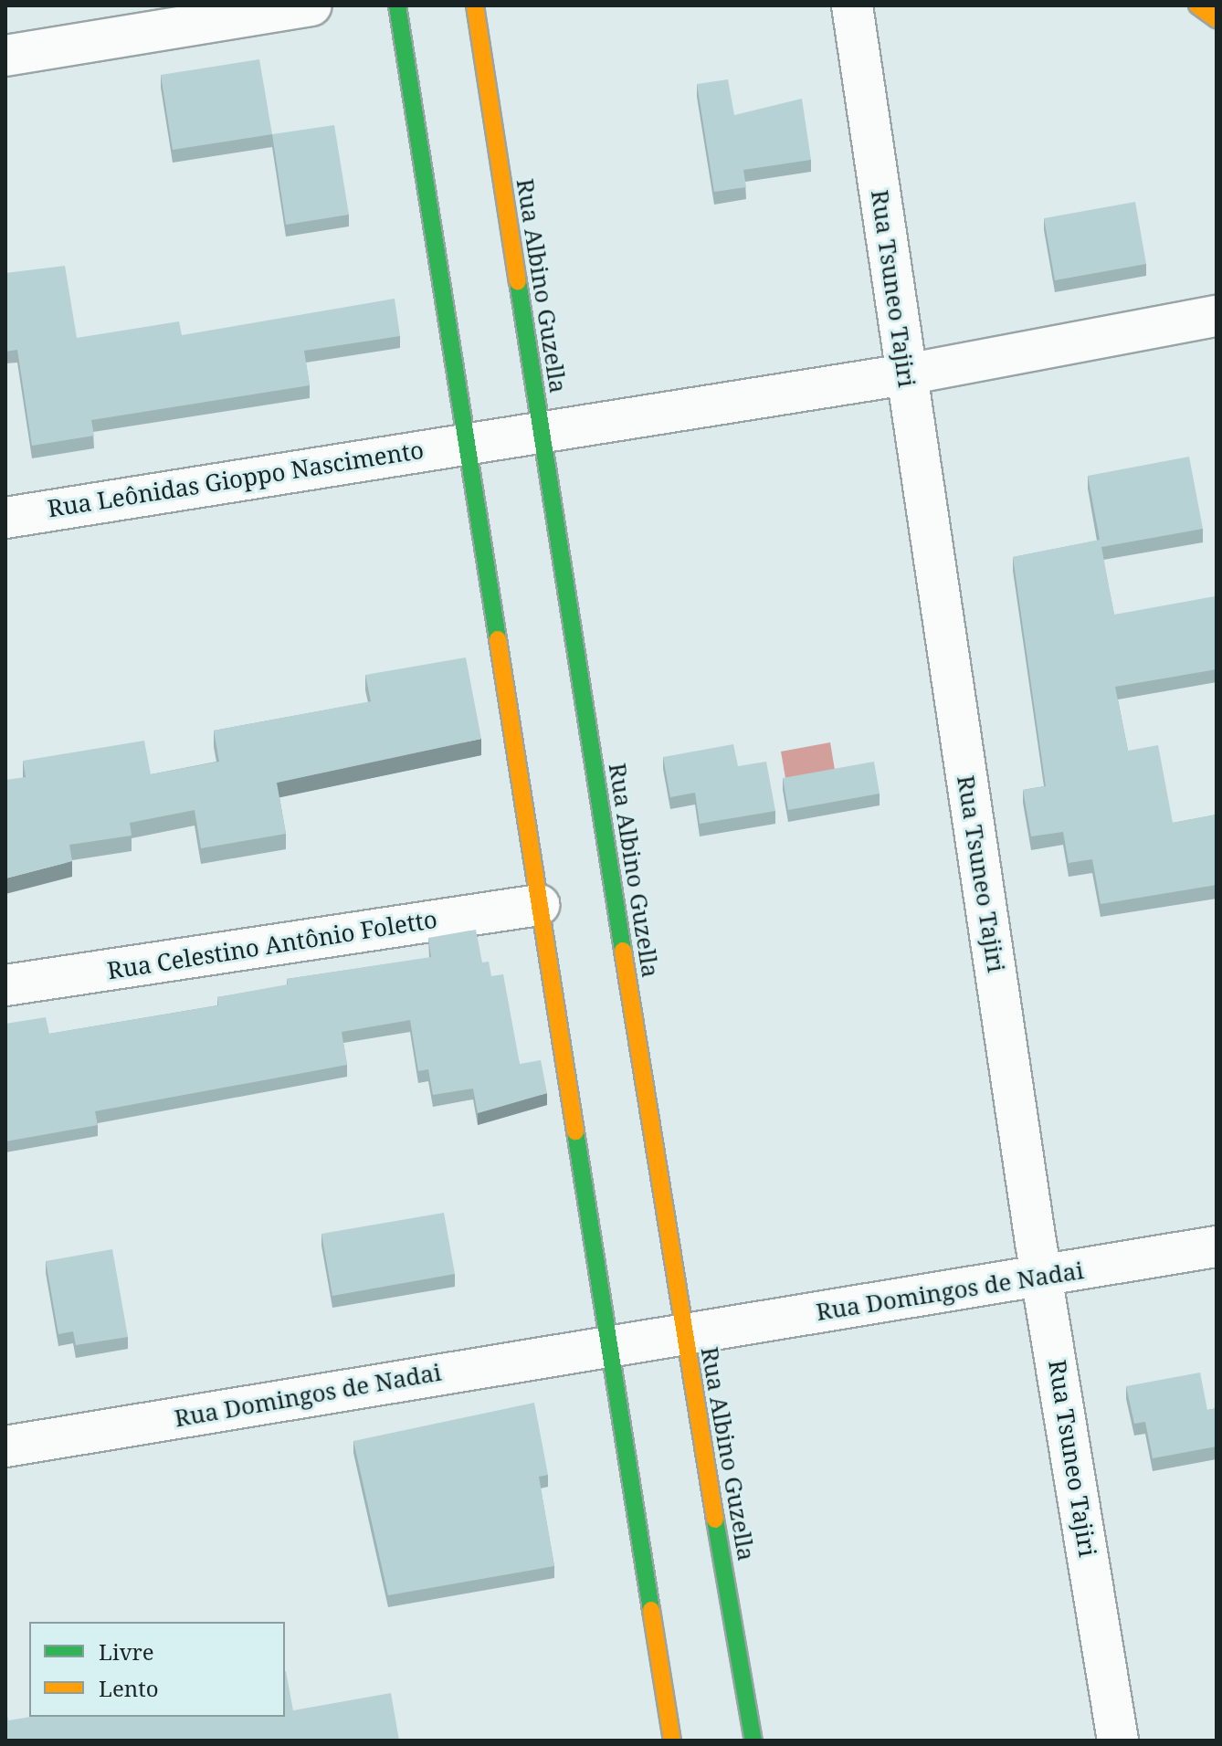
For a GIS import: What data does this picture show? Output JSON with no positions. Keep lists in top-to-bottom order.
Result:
{
  "streets": {
    "street": [
      "Rua Albino Guzella",
      "Rua Tsuneo Tajiri",
      "Rua Leônidas Gioppo Nascimento",
      "Rua Celestino Antônio Foletto",
      "Rua Domingos de Nadai"
    ]
  },
  "crossings": [
    ["Rua Albino Guzella", "Rua Leônidas Gioppo Nascimento"],
    ["Rua Albino Guzella", "Rua Domingos de Nadai"],
    ["Rua Tsuneo Tajiri", "Rua Leônidas Gioppo Nascimento"],
    ["Rua Tsuneo Tajiri", "Rua Domingos de Nadai"]
  ],
  "legend": ["Livre", "Lento"]
}
